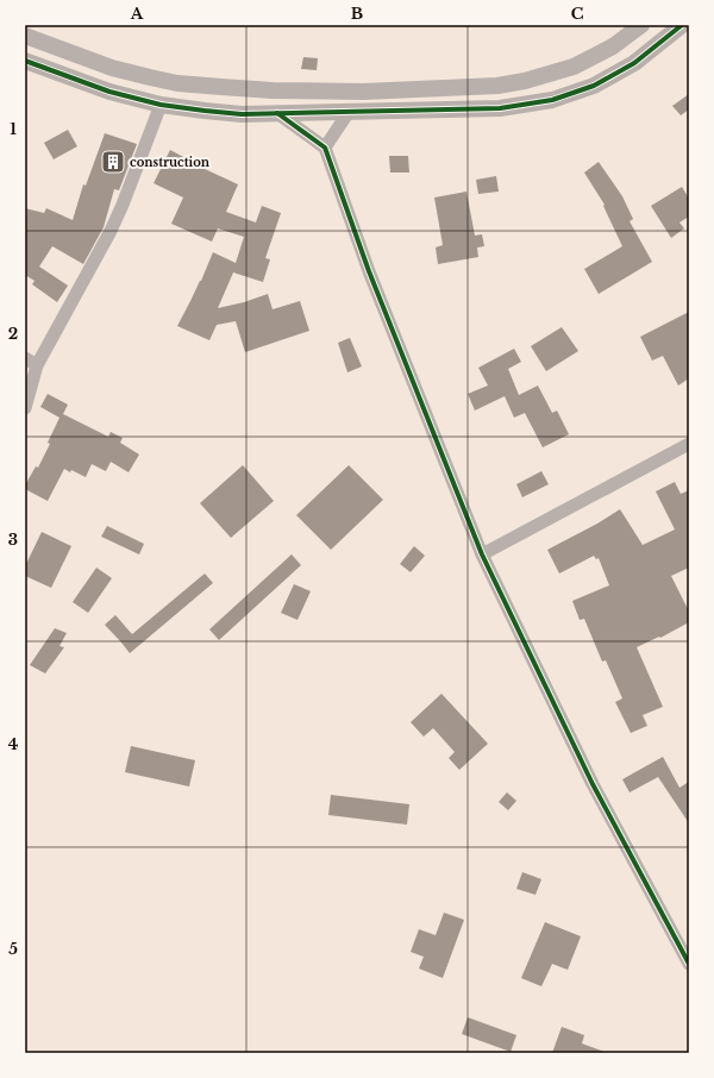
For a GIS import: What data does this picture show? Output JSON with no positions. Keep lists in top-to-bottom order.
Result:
{
  "places": {
    "building": ["construction"]
  },
  "grid": {
    "columns": ["A", "B", "C"],
    "rows": [
      "1",
      "2",
      "3",
      "4",
      "5"
    ]
  }
}
